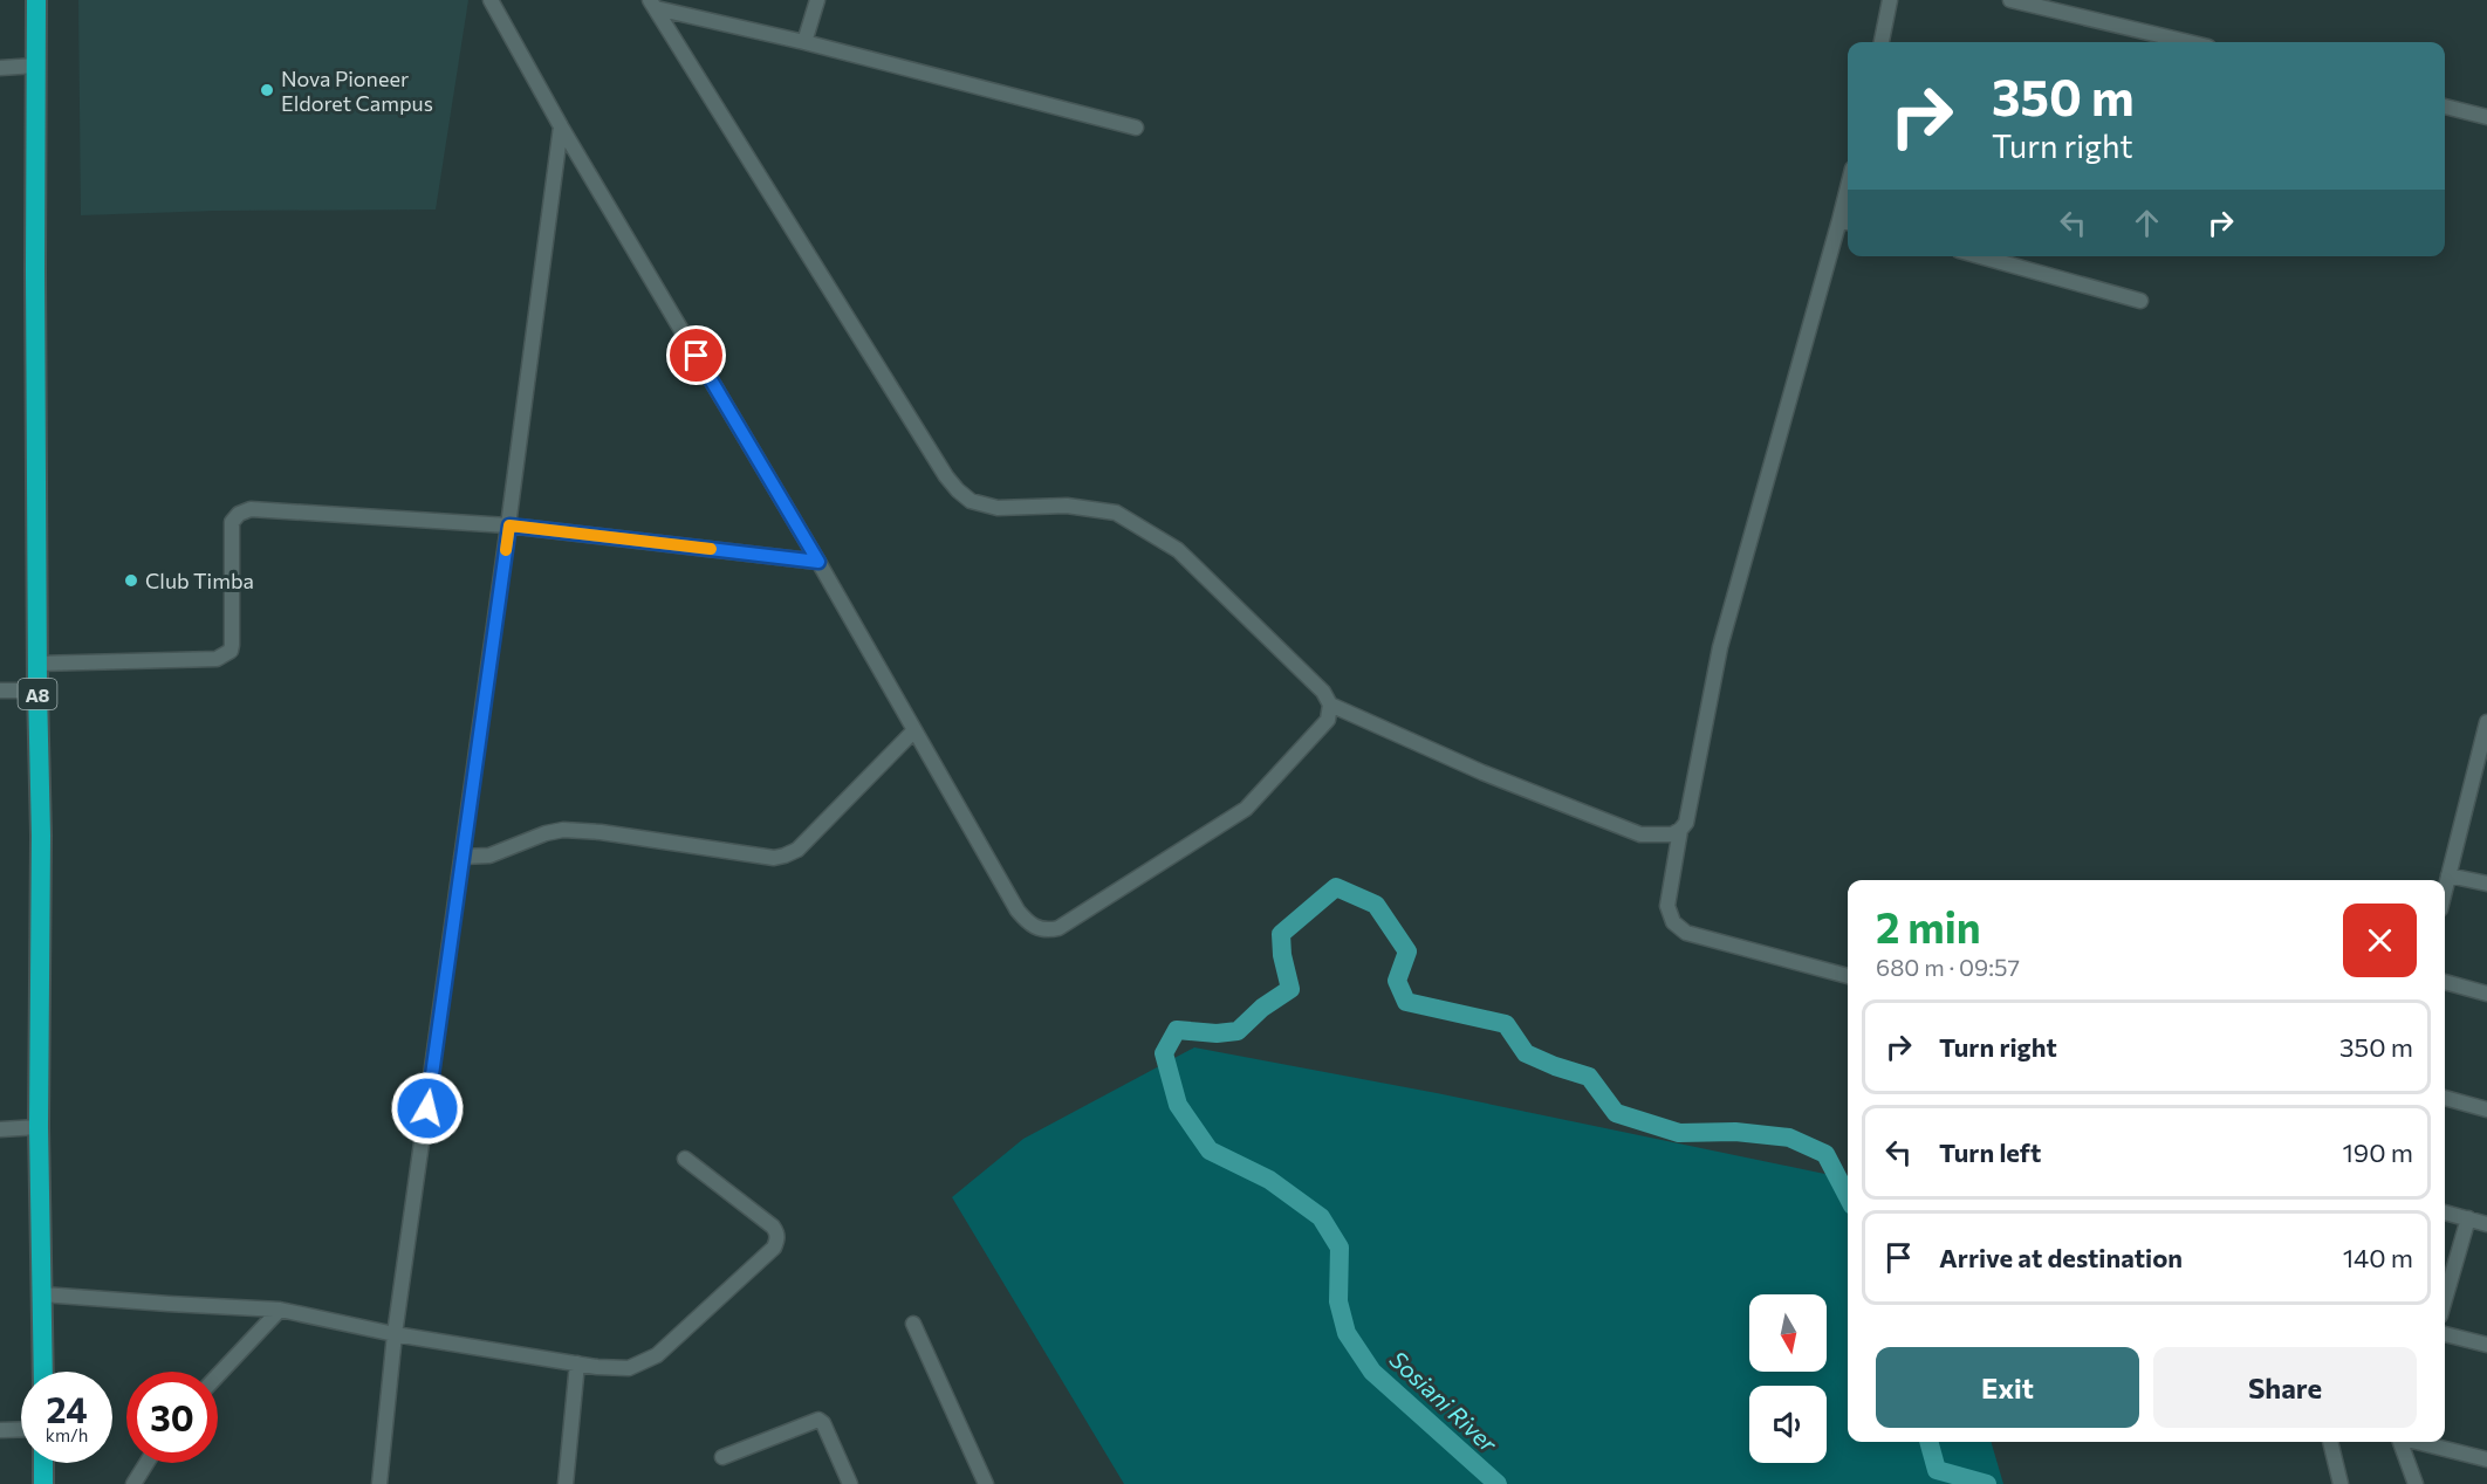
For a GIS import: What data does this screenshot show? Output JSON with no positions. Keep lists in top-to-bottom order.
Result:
{
  "streets": {
    "highway": ["A8"]
  },
  "water": ["Sosiani River"],
  "places": ["Nova Pioneer Eldoret Campus", "Club Timba"],
  "north": "bottom",
  "page": {
    "turn": ["350 m", "Turn right"],
    "heading": ["2 min", "680 m · 09:57"],
    "list": [
      {
        "name": "Turn right",
        "value": "350 m"
      },
      {
        "name": "Turn left",
        "value": "190 m"
      },
      {
        "name": "Arrive at destination",
        "value": "140 m"
      }
    ],
    "buttons": ["Exit", "Share"],
    "speed": "24 km/h",
    "limit": "30"
  }
}
